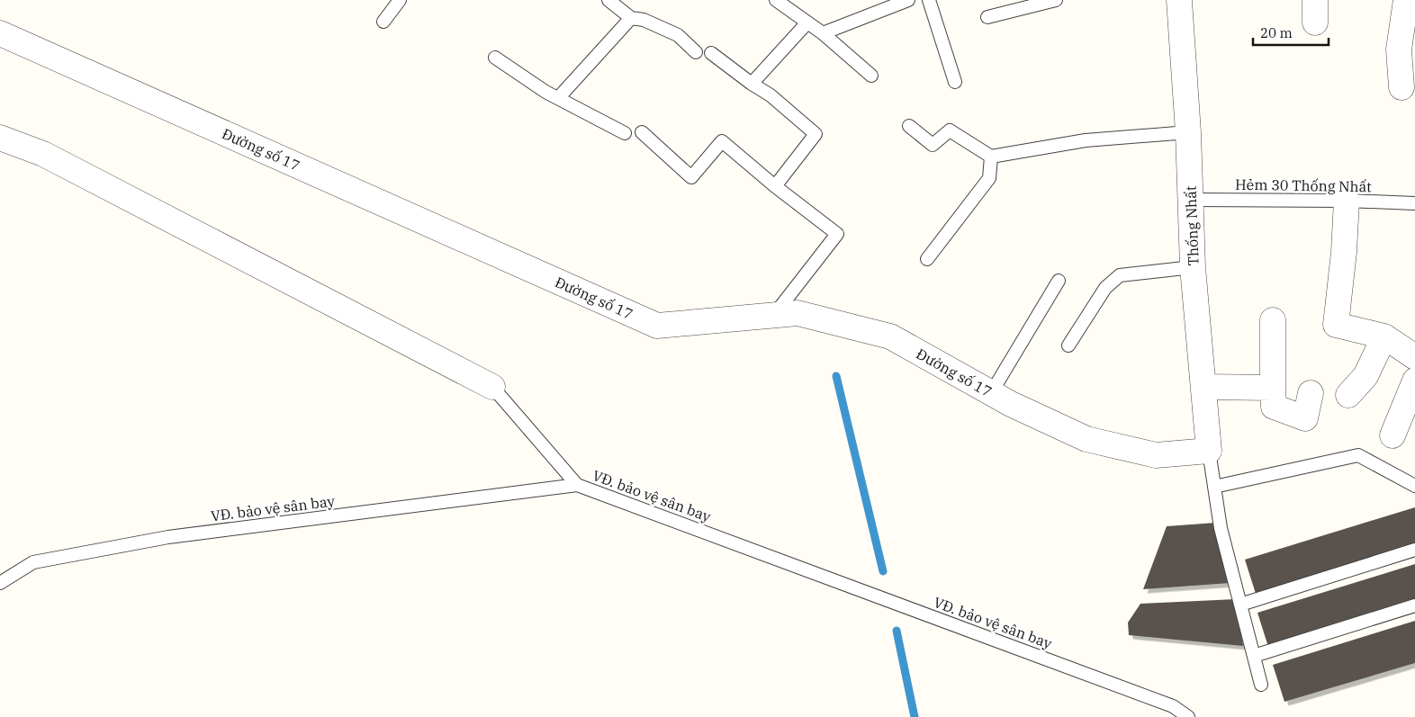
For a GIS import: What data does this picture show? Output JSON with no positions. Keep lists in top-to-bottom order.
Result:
{
  "streets": {
    "street": ["Đường số 17", "Thống Nhất"],
    "lane": ["Hẻm 30 Thống Nhất", "VĐ. bảo vệ sân bay"]
  },
  "crossings": [
    ["Đường số 17", "Thống Nhất"],
    ["Hẻm 30 Thống Nhất", "Thống Nhất"]
  ],
  "scale_bar": "20 m"
}
